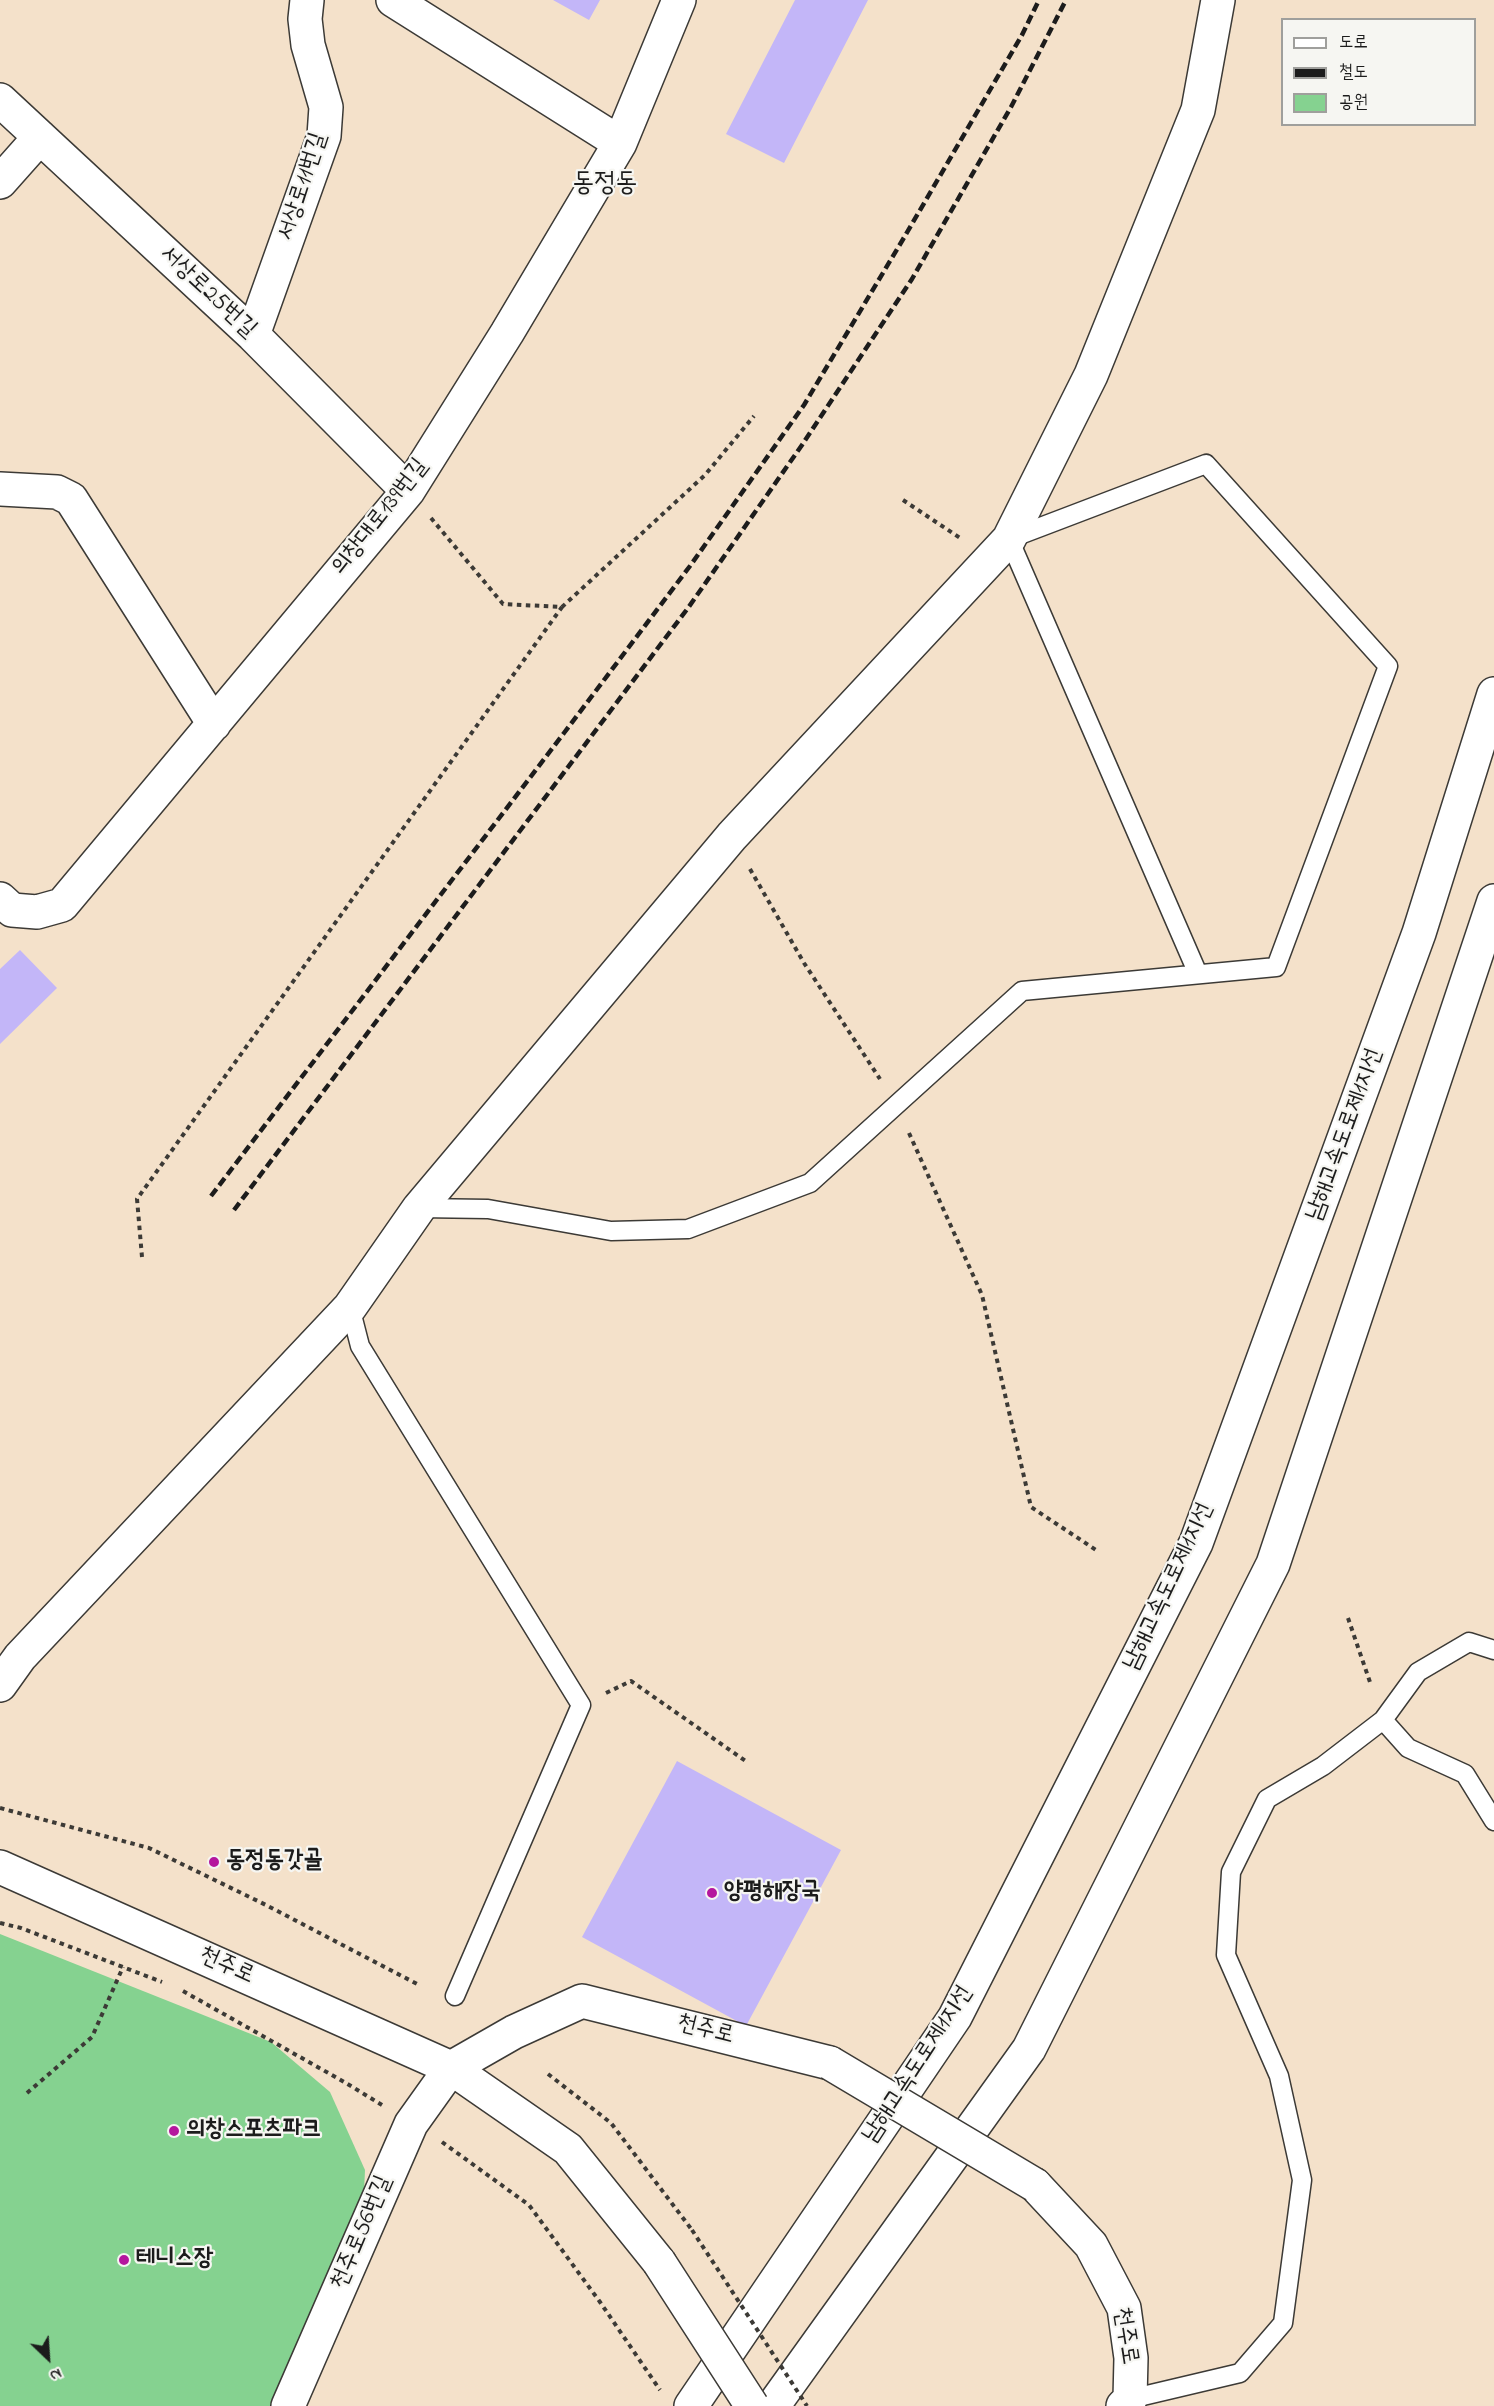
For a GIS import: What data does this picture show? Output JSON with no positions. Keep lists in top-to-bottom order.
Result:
{
  "streets": {
    "main road": [
      "서상로11번길",
      "서상로25번길",
      "의창대로139번길",
      "남해고속도로제1지선",
      "천주로",
      "천주로56번길"
    ]
  },
  "crossings": [
    ["서상로11번길", "서상로25번길"],
    ["서상로25번길", "의창대로139번길"],
    ["천주로", "천주로56번길"]
  ],
  "districts": ["동정동"],
  "places": [
    "동정동갓골",
    "양평해장국",
    "의창스포츠파크",
    "테니스장"
  ],
  "legend": ["도로", "철도", "공원"],
  "north": "bottom right"
}
